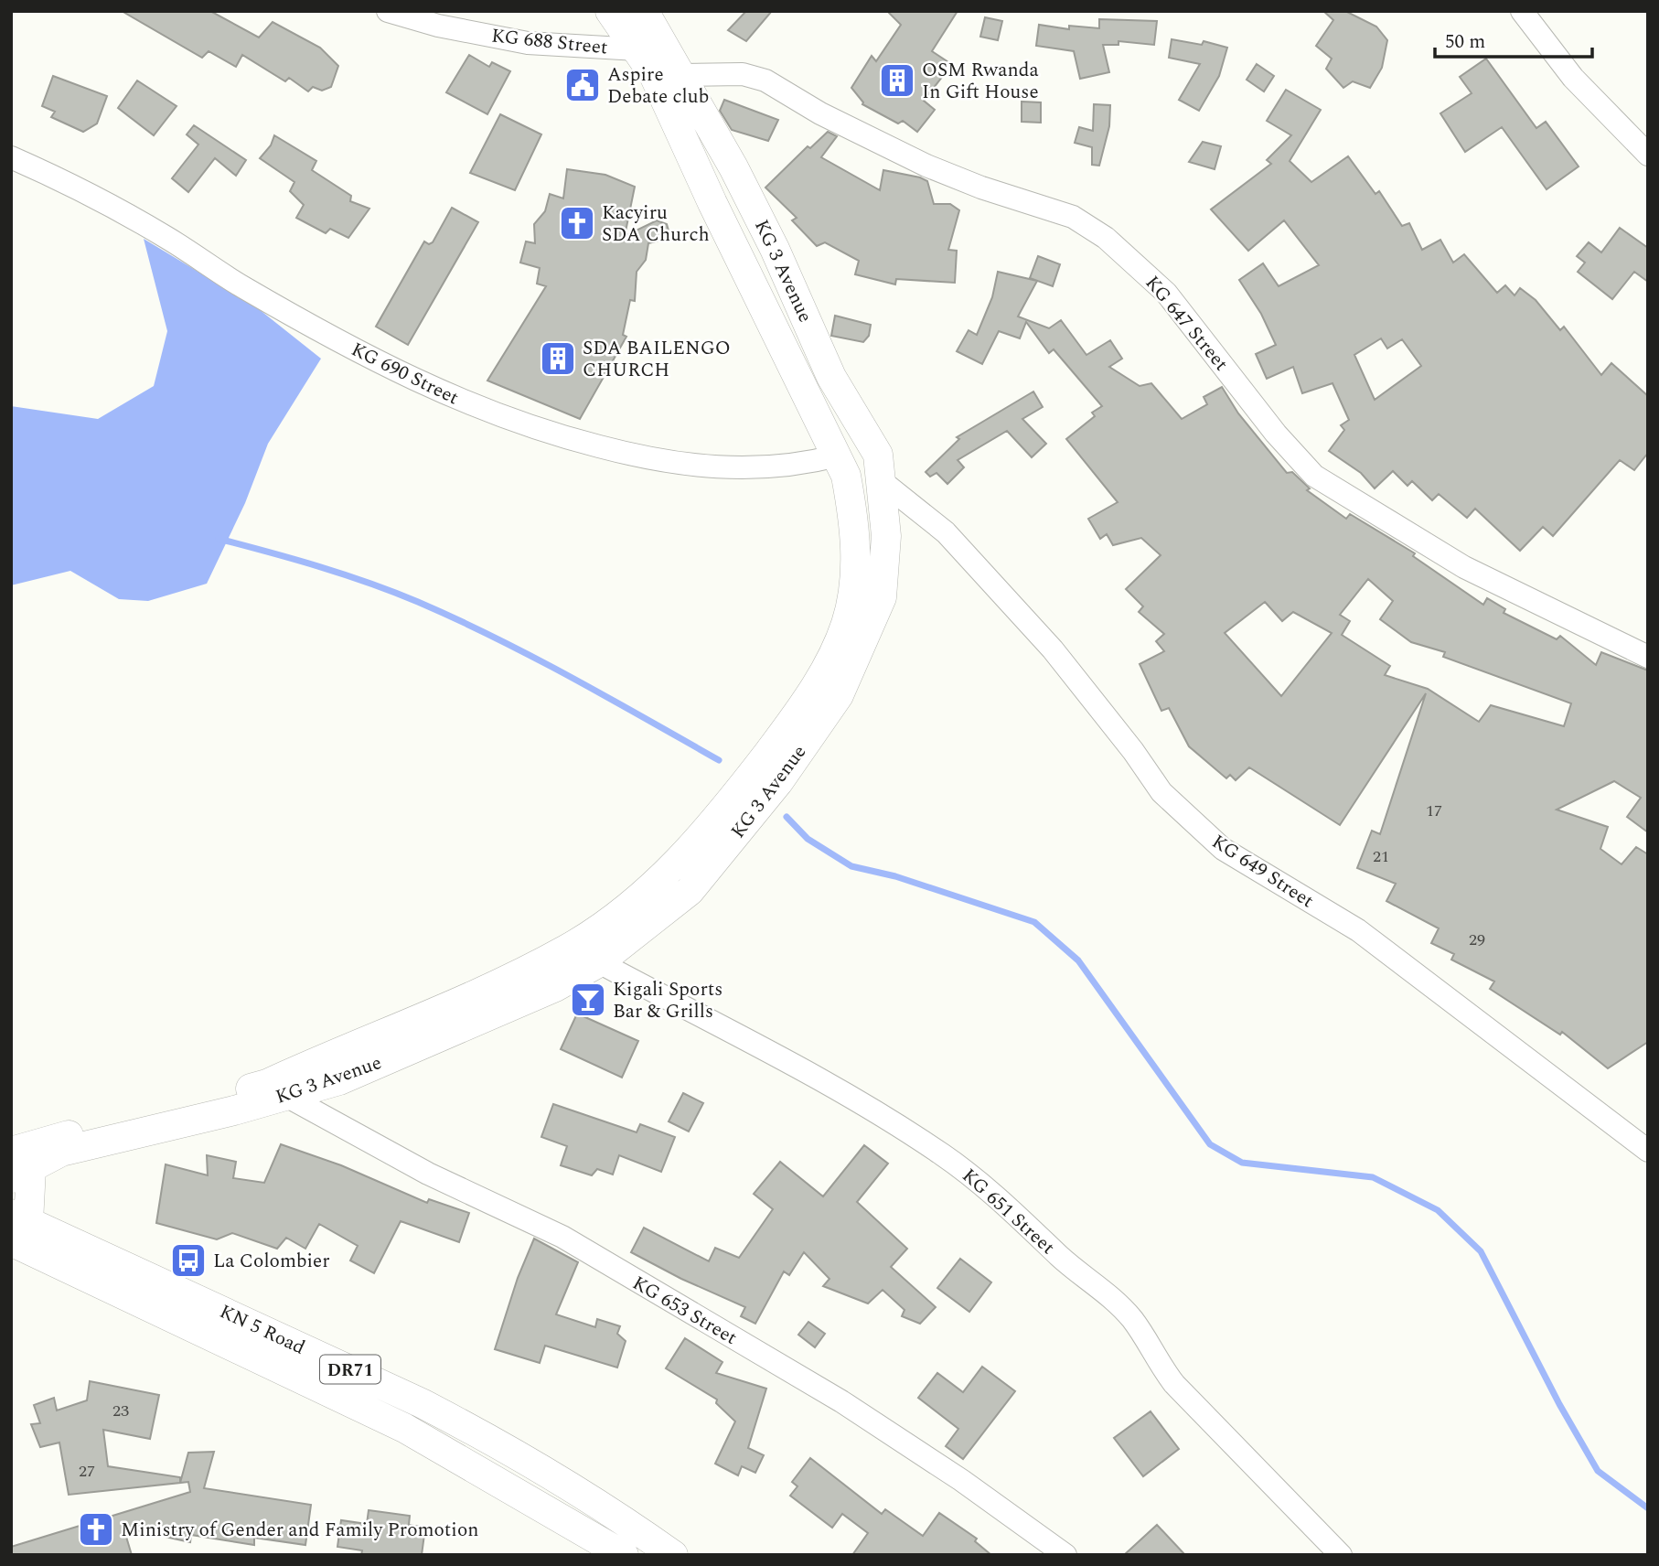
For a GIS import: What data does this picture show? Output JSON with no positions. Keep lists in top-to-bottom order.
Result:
{
  "streets": {
    "main road": ["KG 3 Avenue", "KN 5 Road", "DR71"],
    "street": [
      "KG 688 Street",
      "KG 647 Street",
      "KG 690 Street",
      "KG 649 Street",
      "KG 651 Street",
      "KG 653 Street"
    ]
  },
  "crossings": [
    ["KG 688 Street", "KG 3 Avenue"],
    ["KG 3 Avenue", "KG 647 Street"],
    ["KG 3 Avenue", "KG 690 Street"],
    ["KG 3 Avenue", "KG 649 Street"],
    ["KG 3 Avenue", "KG 651 Street"],
    ["KG 3 Avenue", "KG 653 Street"]
  ],
  "places": {
    "building": ["OSM Rwanda In Gift House", "SDA BAILENGO CHURCH"],
    "public building": ["Aspire Debate club"],
    "church": ["Kacyiru SDA Church", "Ministry of Gender and Family Promotion"],
    "bar": ["Kigali Sports Bar & Grills"],
    "bus stop": ["La Colombier"]
  },
  "house_numbers": [
    "17",
    "21",
    "29",
    "23",
    "27"
  ],
  "scale_bar": "50 m"
}
